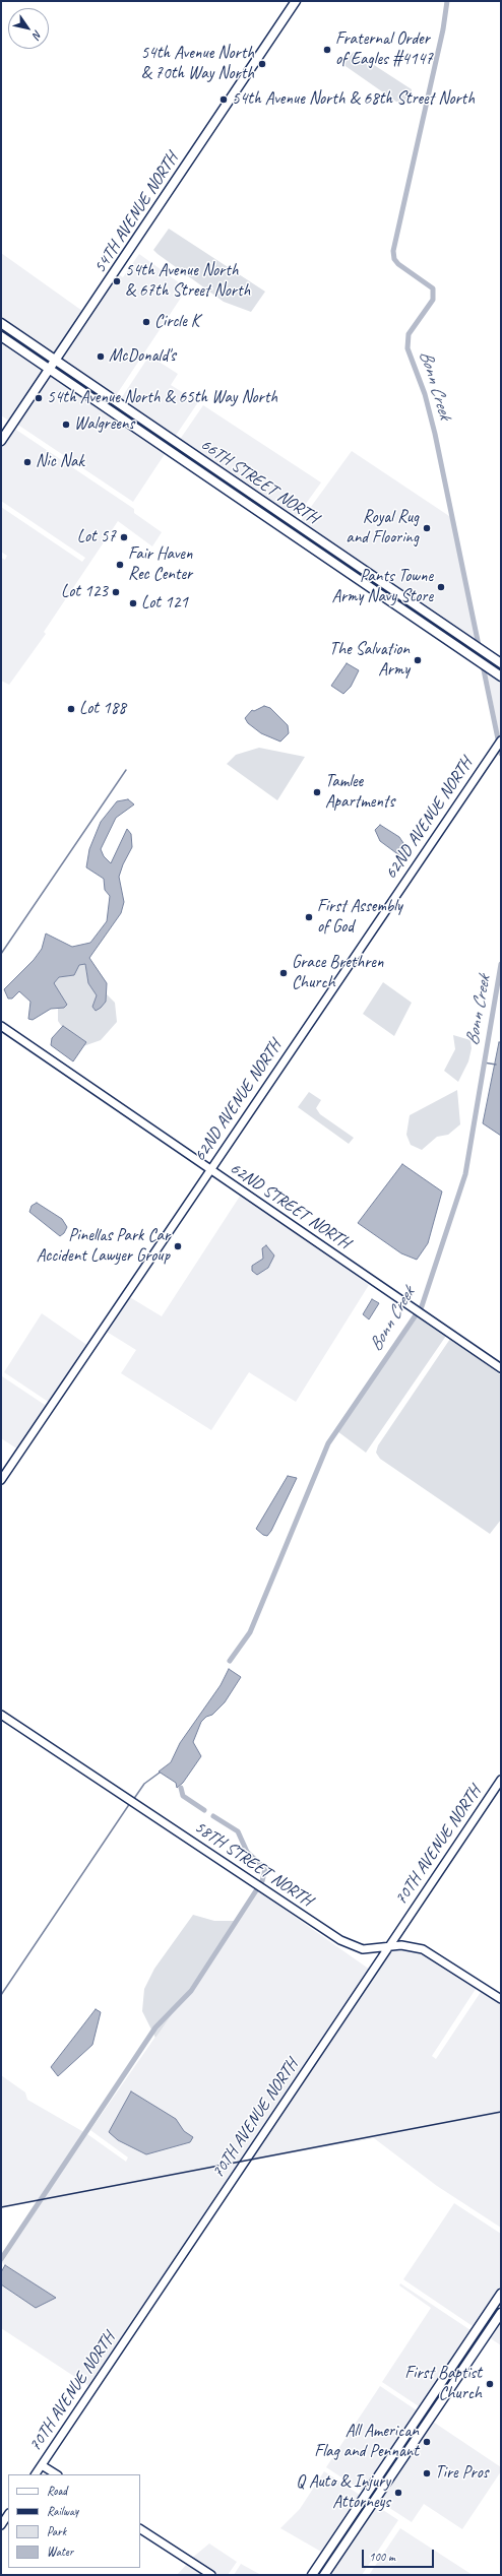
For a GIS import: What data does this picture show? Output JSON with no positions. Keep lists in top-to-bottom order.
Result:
{
  "streets": {
    "main road": ["54TH AVENUE NORTH", "66TH STREET NORTH"],
    "street": [
      "62ND AVENUE NORTH",
      "62ND STREET NORTH",
      "70TH AVENUE NORTH",
      "58TH STREET NORTH"
    ]
  },
  "crossings": [
    ["54TH AVENUE NORTH", "66TH STREET NORTH"],
    ["62ND AVENUE NORTH", "62ND STREET NORTH"],
    ["70TH AVENUE NORTH", "58TH STREET NORTH"]
  ],
  "water": ["Bonn Creek"],
  "places": [
    "Fraternal Order of Eagles #4147",
    "54th Avenue North & 70th Way North",
    "54th Avenue North & 68th Street North",
    "54th Avenue North & 67th Street North",
    "Circle K",
    "McDonald's",
    "54th Avenue North & 65th Way North",
    "Walgreens",
    "Nic Nak",
    "Royal Rug and Flooring",
    "Lot 57",
    "Fair Haven Rec Center",
    "Pants Towne Army Navy Store",
    "Lot 123",
    "Lot 121",
    "The Salvation Army",
    "Lot 188",
    "Tamlee Apartments",
    "First Assembly of God",
    "Grace Brethren Church",
    "Pinellas Park Car Accident Lawyer Group",
    "First Baptist Church",
    "All American Flag and Pennant",
    "Tire Pros",
    "Q Auto & Injury Attorneys"
  ],
  "legend": [
    "Road",
    "Railway",
    "Park",
    "Water"
  ],
  "scale_bar": "100 m",
  "north": "bottom right"
}
